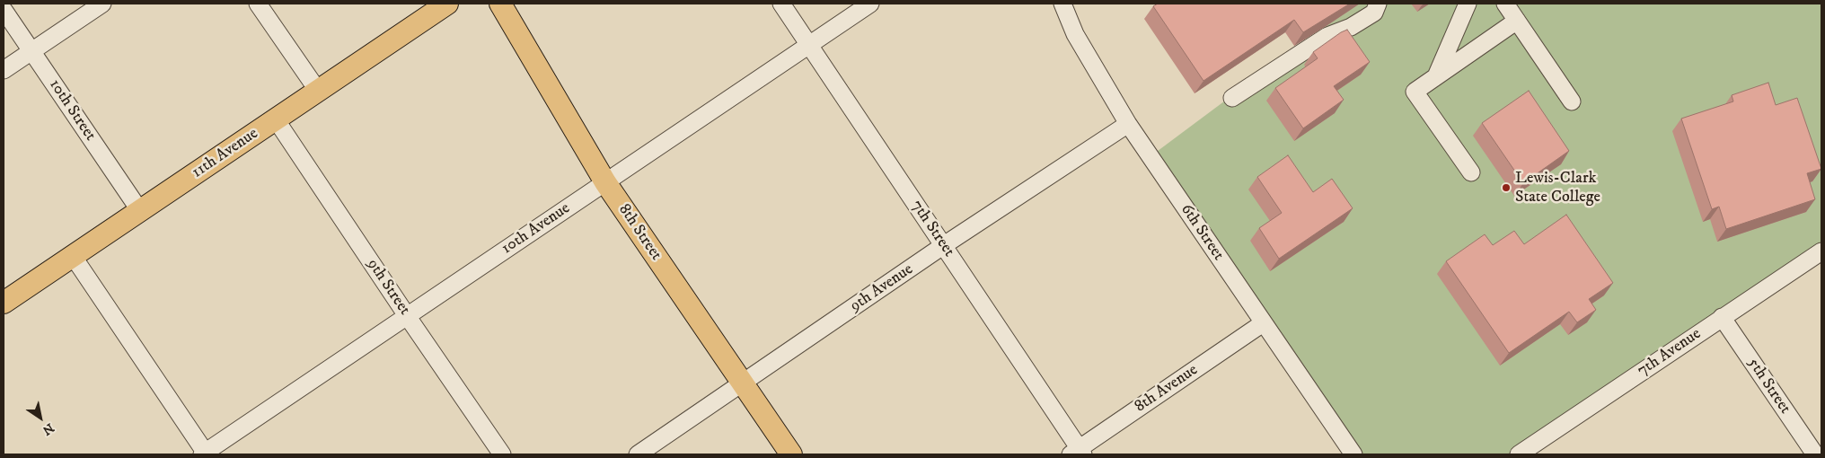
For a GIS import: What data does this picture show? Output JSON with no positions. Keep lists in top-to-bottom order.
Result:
{
  "streets": {
    "main road": ["11th Avenue", "8th Street"],
    "street": [
      "10th Street",
      "10th Avenue",
      "7th Street",
      "6th Street",
      "9th Street",
      "9th Avenue",
      "7th Avenue",
      "5th Street",
      "8th Avenue"
    ]
  },
  "crossings": [
    ["10th Street", "11th Avenue"],
    ["11th Avenue", "9th Street"],
    ["10th Avenue", "7th Street"],
    ["10th Avenue", "8th Street"],
    ["10th Avenue", "9th Street"],
    ["7th Street", "9th Avenue"],
    ["7th Street", "8th Avenue"],
    ["8th Street", "9th Avenue"],
    ["6th Street", "9th Avenue"],
    ["6th Street", "8th Avenue"],
    ["7th Avenue", "5th Street"]
  ],
  "places": ["Lewis-Clark State College"],
  "north": "bottom right"
}
